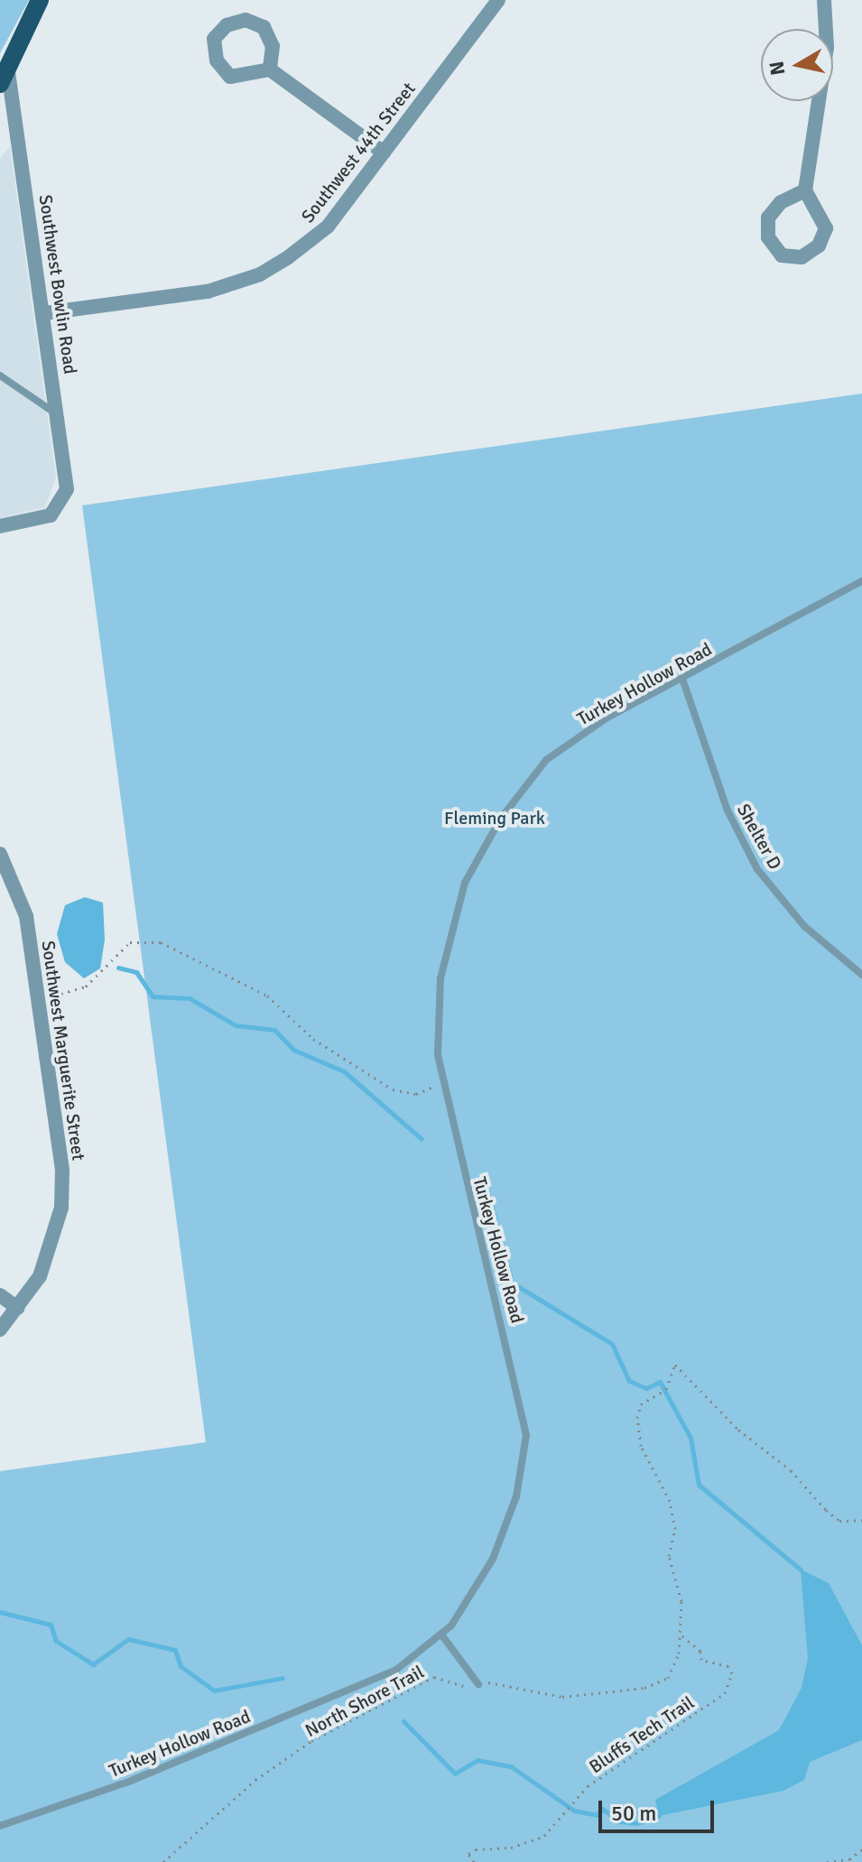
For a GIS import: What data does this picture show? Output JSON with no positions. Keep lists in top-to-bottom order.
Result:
{
  "streets": {
    "street": ["Southwest 44th Street", "Southwest Bowlin Road", "Southwest Marguerite Street"],
    "lane": ["Turkey Hollow Road", "Shelter D"],
    "path": ["North Shore Trail", "Bluffs Tech Trail"]
  },
  "crossings": [
    ["Southwest 44th Street", "Southwest Bowlin Road"],
    ["Turkey Hollow Road", "Shelter D"],
    ["North Shore Trail", "Bluffs Tech Trail"]
  ],
  "parks": ["Fleming Park"],
  "scale_bar": "50 m",
  "north": "left"
}
